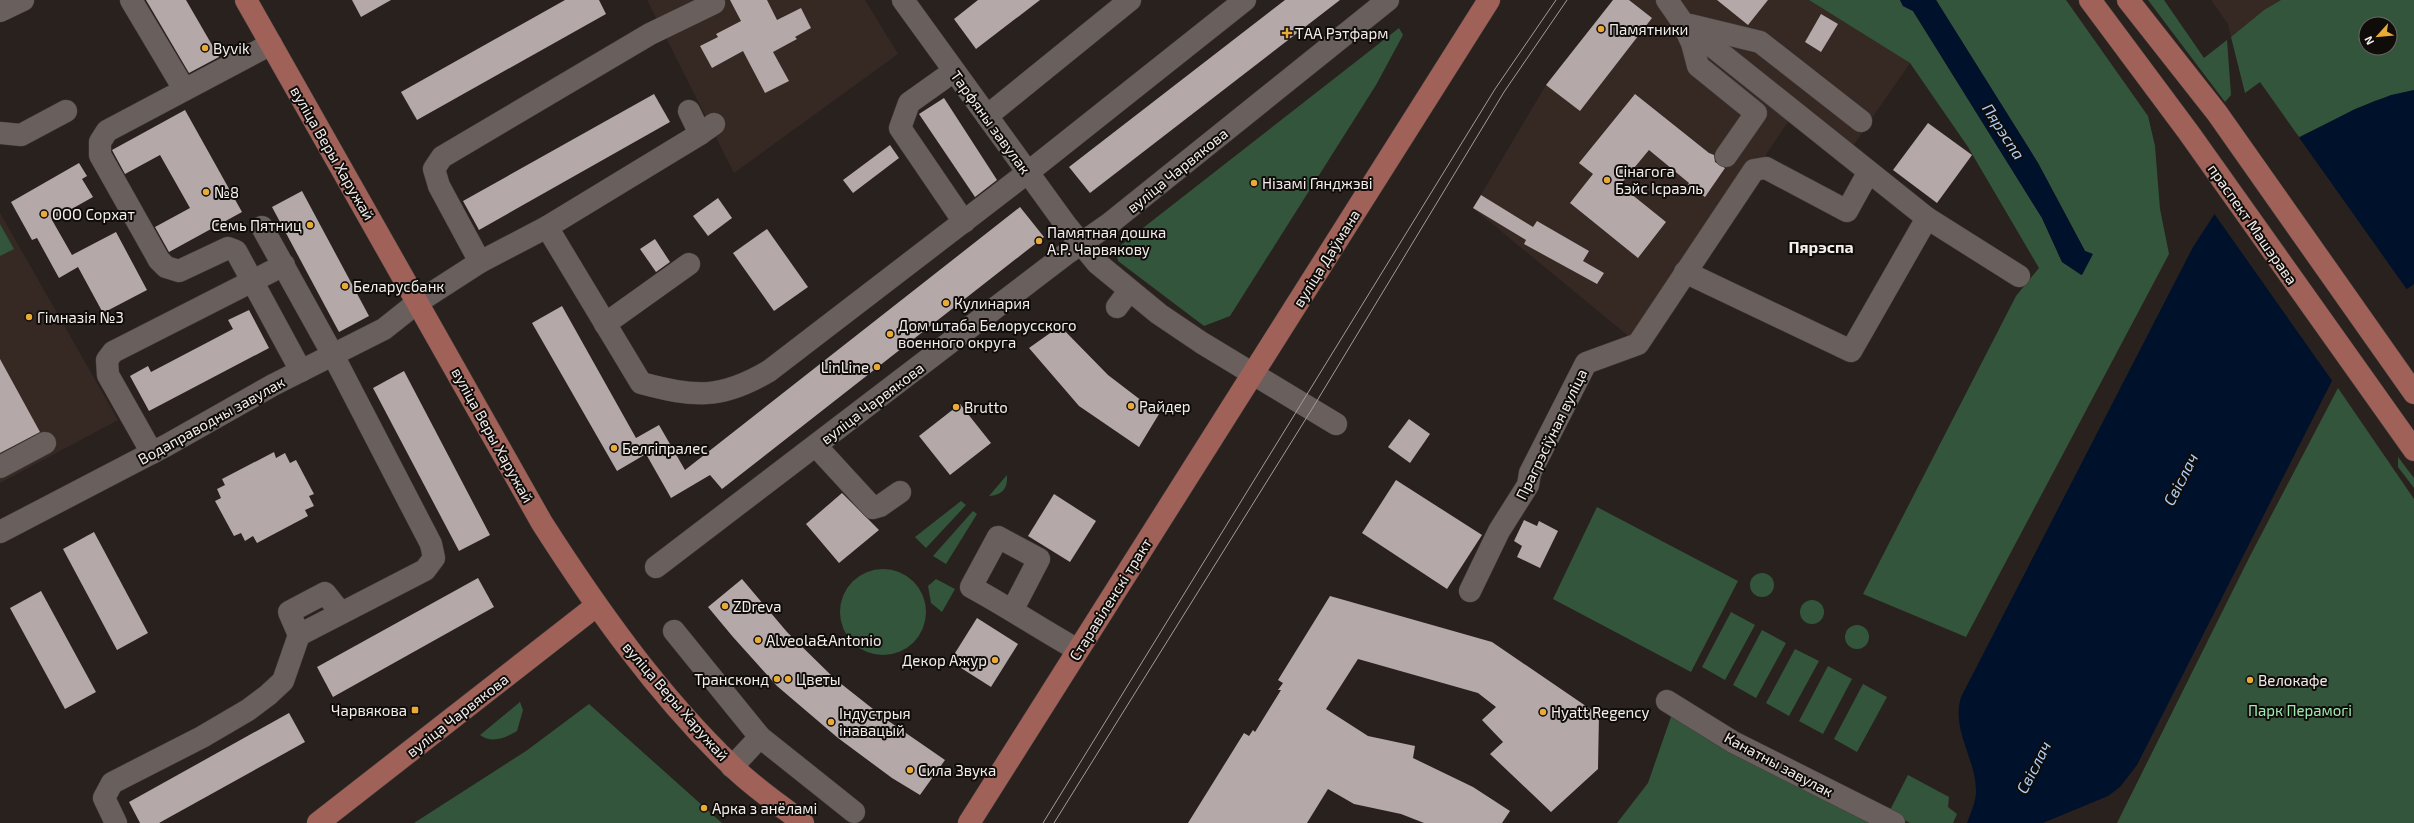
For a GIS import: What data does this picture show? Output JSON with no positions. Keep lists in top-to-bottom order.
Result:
{
  "streets": {
    "main road": [
      "вуліца Веры Харужай",
      "вуліца Чарвякова",
      "праспект Машэрава",
      "вуліца Даўмана",
      "Старавіленскі тракт"
    ],
    "street": [
      "Тарфяны завулак",
      "Водаправодны завулак",
      "Прагрэсіўная вуліца",
      "Канатны завулак"
    ]
  },
  "crossings": [
    ["Тарфяны завулак", "вуліца Чарвякова"],
    ["Тарфяны завулак", "вуліца Даўмана"],
    ["Тарфяны завулак", "Старавіленскі тракт"],
    ["вуліца Веры Харужай", "вуліца Чарвякова"],
    ["вуліца Веры Харужай", "Водаправодны завулак"],
    ["вуліца Даўмана", "Старавіленскі тракт"]
  ],
  "districts": ["Пярэспа"],
  "water": ["Пярэспа", "Свіслач"],
  "parks": ["Парк Перамогі"],
  "places": {
    "other": [
      "Памятники",
      "Byvik",
      "Сінагога Бэйс Ісраэль",
      "Нізамі Гянджэві",
      "№8",
      "ООО Сорхат",
      "Семь Пятниц",
      "Памятная дошка А.Р. Чарвякову",
      "Беларусбанк",
      "Кулинария",
      "Гімназія №3",
      "Дом штаба Белорусского военного округа",
      "LinLine",
      "Райдер",
      "Brutto",
      "Белгіпралес",
      "ZDreva",
      "Alveola&Antonio",
      "Декор Ажур",
      "Трансконд",
      "Цветы",
      "Велокафе",
      "Hyatt Regency",
      "Індустрыя інавацый",
      "Сила Звука",
      "Арка з анёламі"
    ],
    "health": ["ТАА Рэтфарм"],
    "transit": ["Чарвякова"]
  },
  "north": "bottom left"
}
